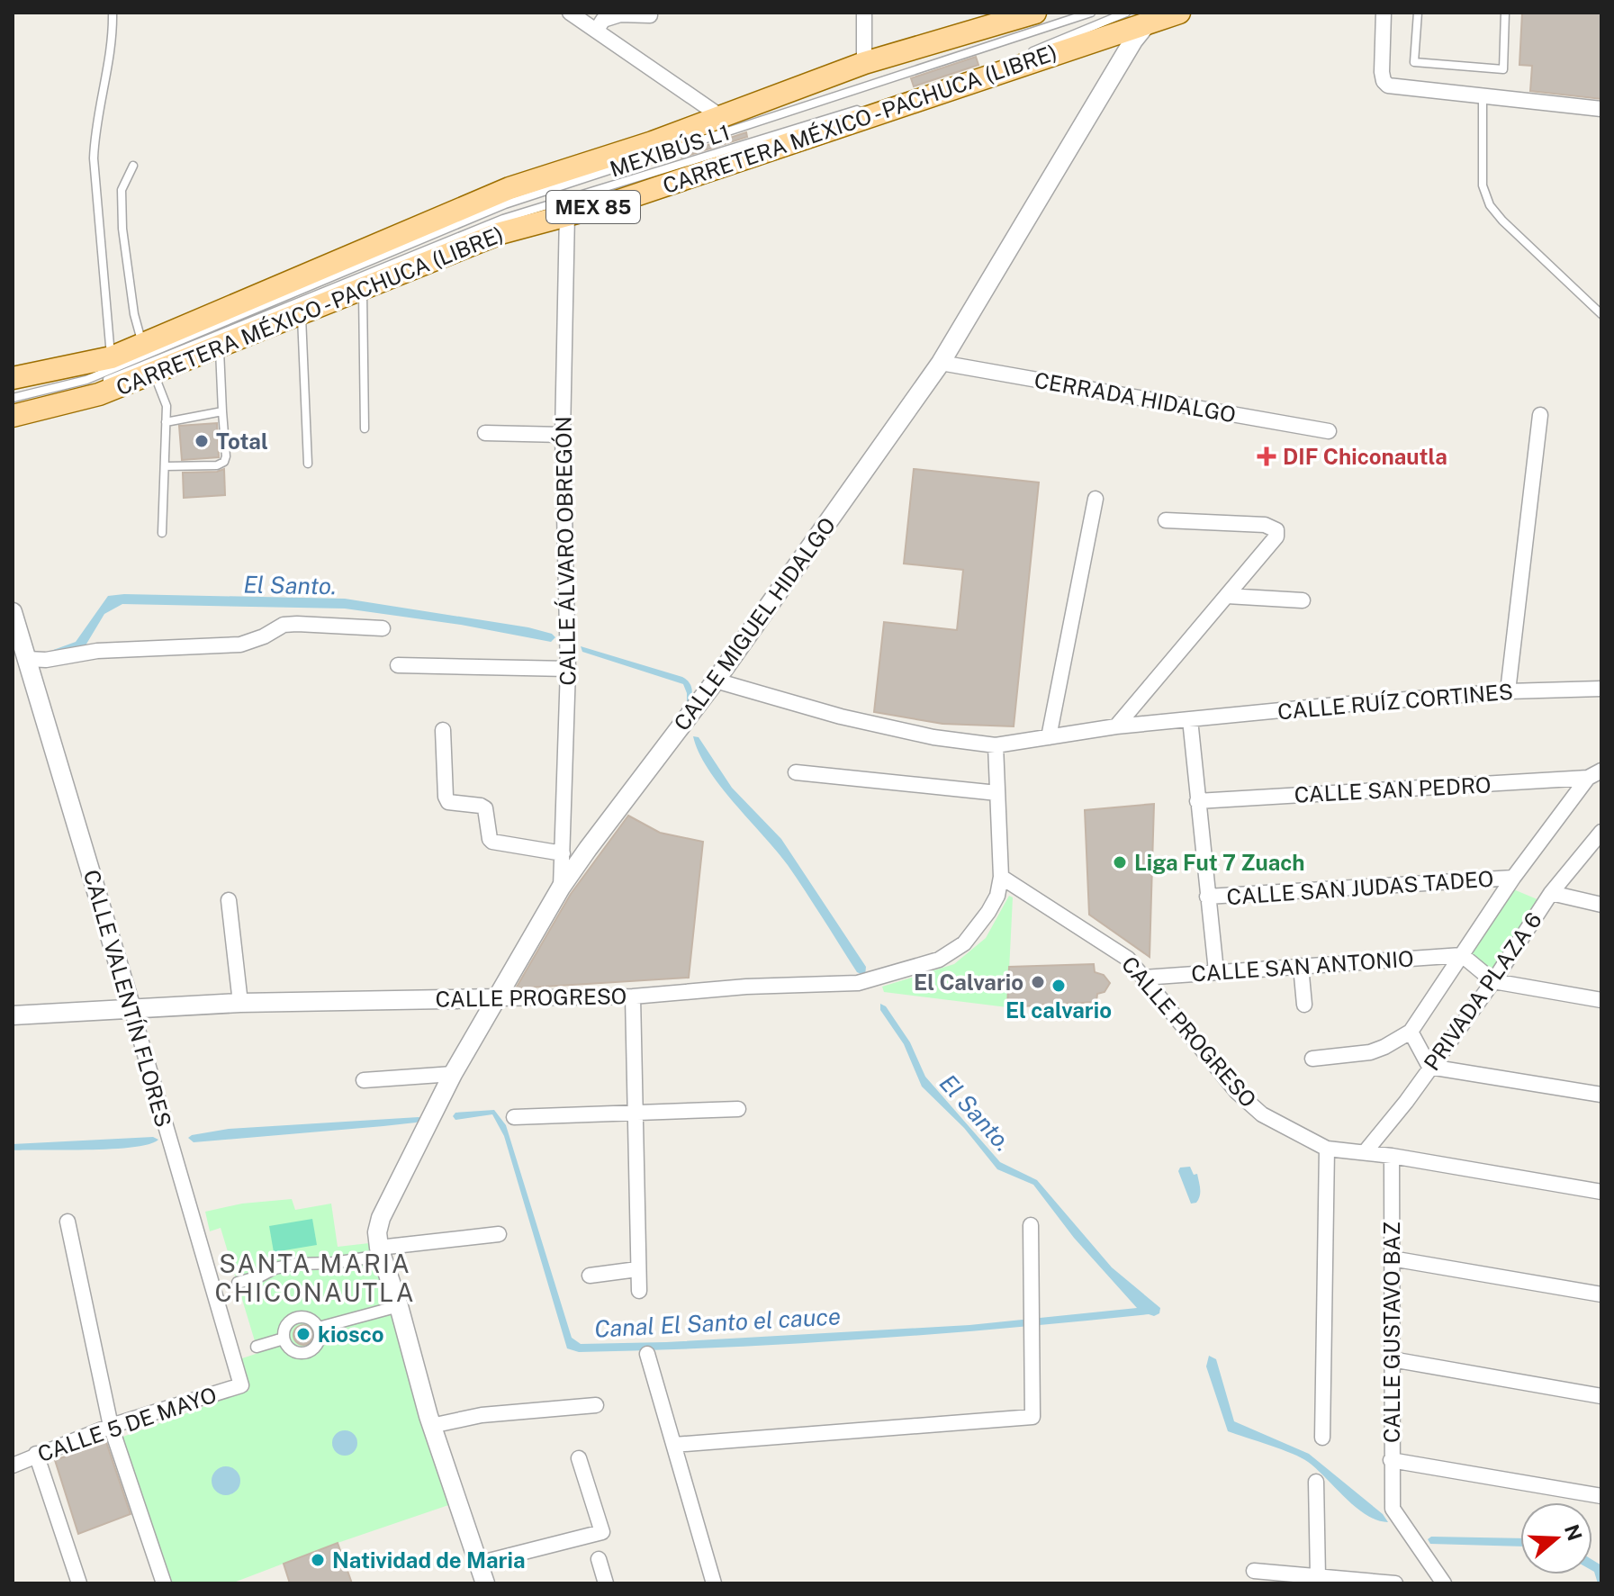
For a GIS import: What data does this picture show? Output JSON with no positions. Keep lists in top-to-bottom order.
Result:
{
  "streets": {
    "main road": ["CARRETERA MÉXICO - PACHUCA (LIBRE)", "MEX 85"],
    "street": [
      "CERRADA HIDALGO",
      "CALLE ÁLVARO OBREGÓN",
      "CALLE MIGUEL HIDALGO",
      "CALLE RUÍZ CORTINES",
      "CALLE SAN PEDRO",
      "CALLE SAN JUDAS TADEO",
      "CALLE SAN ANTONIO",
      "PRIVADA PLAZA 6",
      "CALLE PROGRESO",
      "CALLE VALENTÍN FLORES",
      "CALLE GUSTAVO BAZ",
      "CALLE 5 DE MAYO"
    ],
    "lane": ["MEXIBÚS L1"]
  },
  "crossings": [
    ["CARRETERA MÉXICO - PACHUCA (LIBRE)", "CALLE ÁLVARO OBREGÓN"],
    ["CARRETERA MÉXICO - PACHUCA (LIBRE)", "CALLE MIGUEL HIDALGO"],
    ["CERRADA HIDALGO", "CALLE MIGUEL HIDALGO"],
    ["CALLE ÁLVARO OBREGÓN", "CALLE MIGUEL HIDALGO"],
    ["CALLE MIGUEL HIDALGO", "CALLE PROGRESO"],
    ["CALLE SAN ANTONIO", "CALLE PROGRESO"],
    ["PRIVADA PLAZA 6", "CALLE PROGRESO"],
    ["CALLE PROGRESO", "CALLE VALENTÍN FLORES"],
    ["CALLE PROGRESO", "CALLE GUSTAVO BAZ"],
    ["CALLE VALENTÍN FLORES", "CALLE 5 DE MAYO"]
  ],
  "districts": ["SANTA MARIA CHICONAUTLA"],
  "water": ["El Santo.", "Canal El Santo el cauce"],
  "places": {
    "other": [
      "Total",
      "Liga Fut 7 Zuach",
      "El Calvario",
      "El calvario",
      "kiosco",
      "Natividad de Maria"
    ],
    "health": ["DIF Chiconautla"]
  },
  "north": "right"
}
